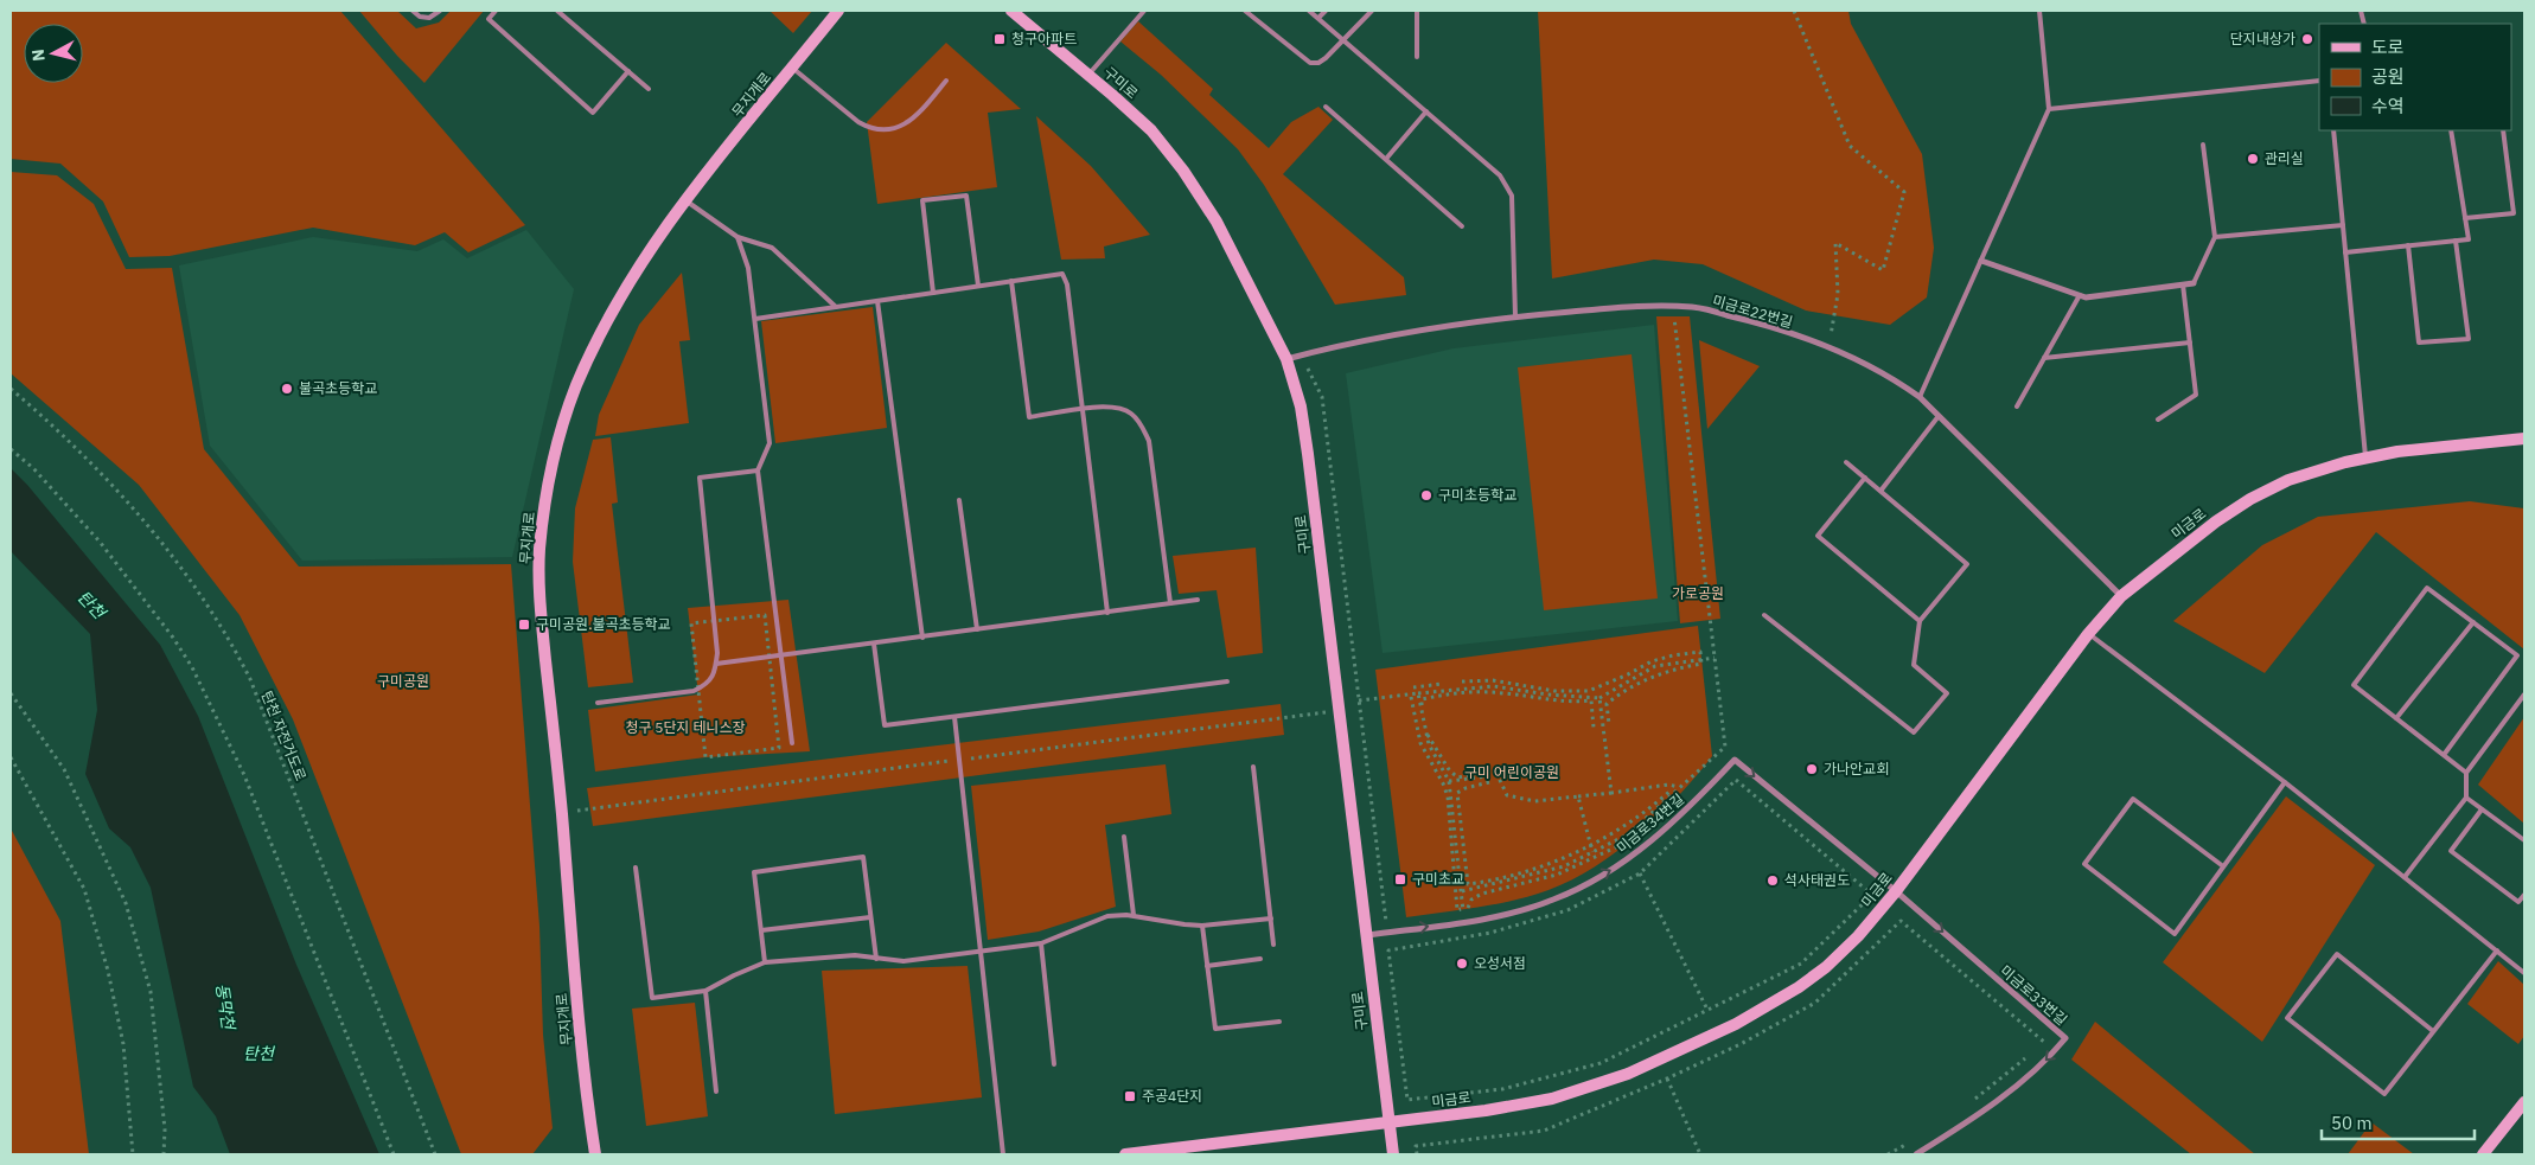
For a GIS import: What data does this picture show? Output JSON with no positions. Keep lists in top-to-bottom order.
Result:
{
  "streets": {
    "street": [
      "구미로",
      "무지개로",
      "미금로22번길",
      "미금로",
      "미금로34번길",
      "미금로33번길"
    ],
    "path": ["탄천 자전거도로"]
  },
  "crossings": [
    ["구미로", "미금로22번길"],
    ["구미로", "미금로"],
    ["구미로", "미금로34번길"],
    ["미금로22번길", "미금로"],
    ["미금로", "미금로34번길"],
    ["미금로", "미금로33번길"],
    ["미금로34번길", "미금로33번길"]
  ],
  "one_way": ["미금로34번길"],
  "water": ["탄천", "동막천"],
  "parks": [
    "가로공원",
    "구미공원",
    "청구 5단지 테니스장",
    "구미 어린이공원"
  ],
  "places": {
    "transit": [
      "청구아파트",
      "구미공원.불곡초등학교",
      "구미초교",
      "주공4단지"
    ],
    "other": [
      "단지내상가",
      "관리실",
      "불곡초등학교",
      "구미초등학교",
      "가나안교회",
      "석사태권도",
      "오성서점"
    ]
  },
  "legend": ["도로", "공원", "수역"],
  "scale_bar": "50 m",
  "north": "left"
}
